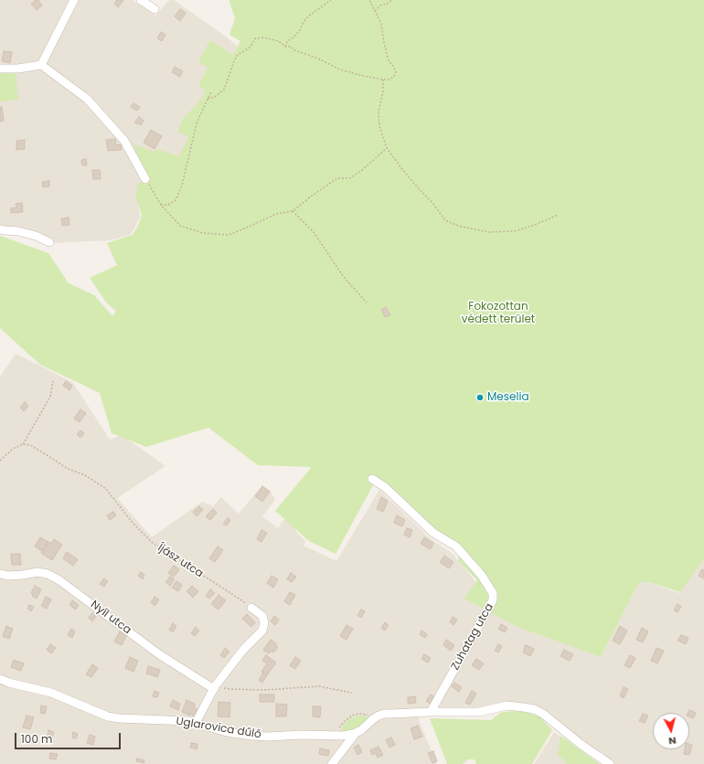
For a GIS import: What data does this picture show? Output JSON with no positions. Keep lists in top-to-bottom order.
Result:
{
  "streets": {
    "street": ["Nyíl utca", "Zuhatag utca", "Uglarovica dűlő"],
    "path": ["Íjász utca"]
  },
  "parks": ["Fokozottan védett terület"],
  "places": ["Meselia"],
  "scale_bar": "100 m",
  "north": "bottom"
}
